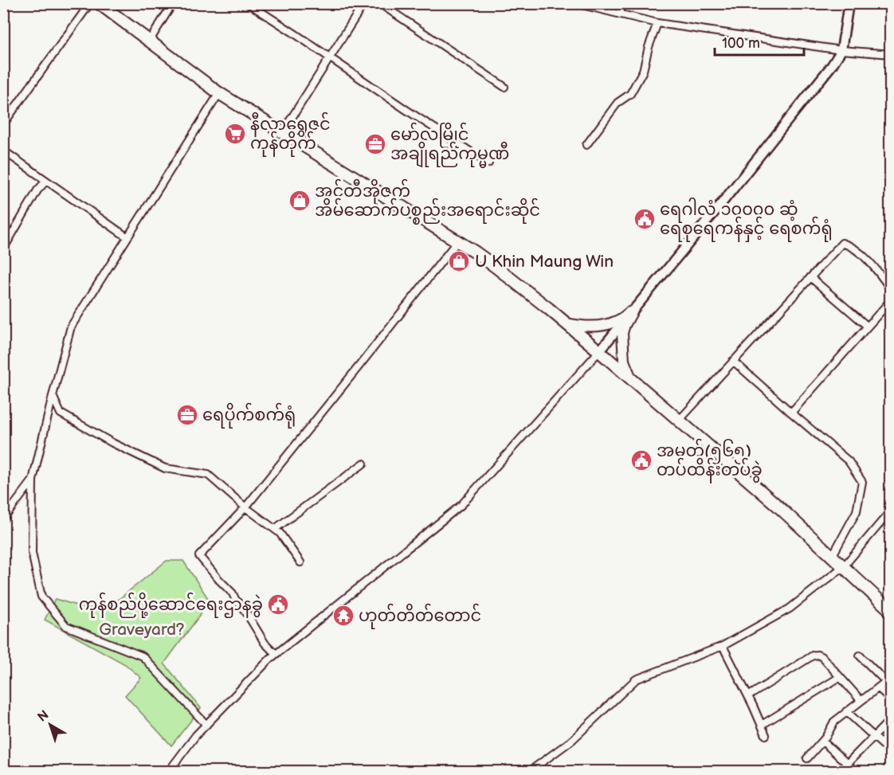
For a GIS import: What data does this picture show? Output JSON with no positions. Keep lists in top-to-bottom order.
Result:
{
  "parks": ["Graveyard?"],
  "places": {
    "supermarket": ["နီလာရွှေဇင် ကုန်တိုက်"],
    "office": ["မော်လမြိုင် အချိုရည်ကုမ္မဏီ", "ရေပိုက်စက်ရုံ"],
    "shop": ["အင်တီအိုဇက် အိမ်ဆောက်ပစ္စည်းအရောင်းဆိုင်", "U Khin Maung Win"],
    "public building": ["ရေဂါလံ ၁၀၀၀၀ ဆံ့ ရေစုရေကန်နှင့် ရေစက်ရုံ", "အမှတ်(၅၆၅) တပ်ထိန်းတပ်ခွဲ", "ကုန်စည်ပို့ဆောင်ရေးဌာနခွဲ"],
    "temple": ["ဟုတ်တိတ်တောင်"]
  },
  "scale_bar": "100 m",
  "north": "top left"
}
